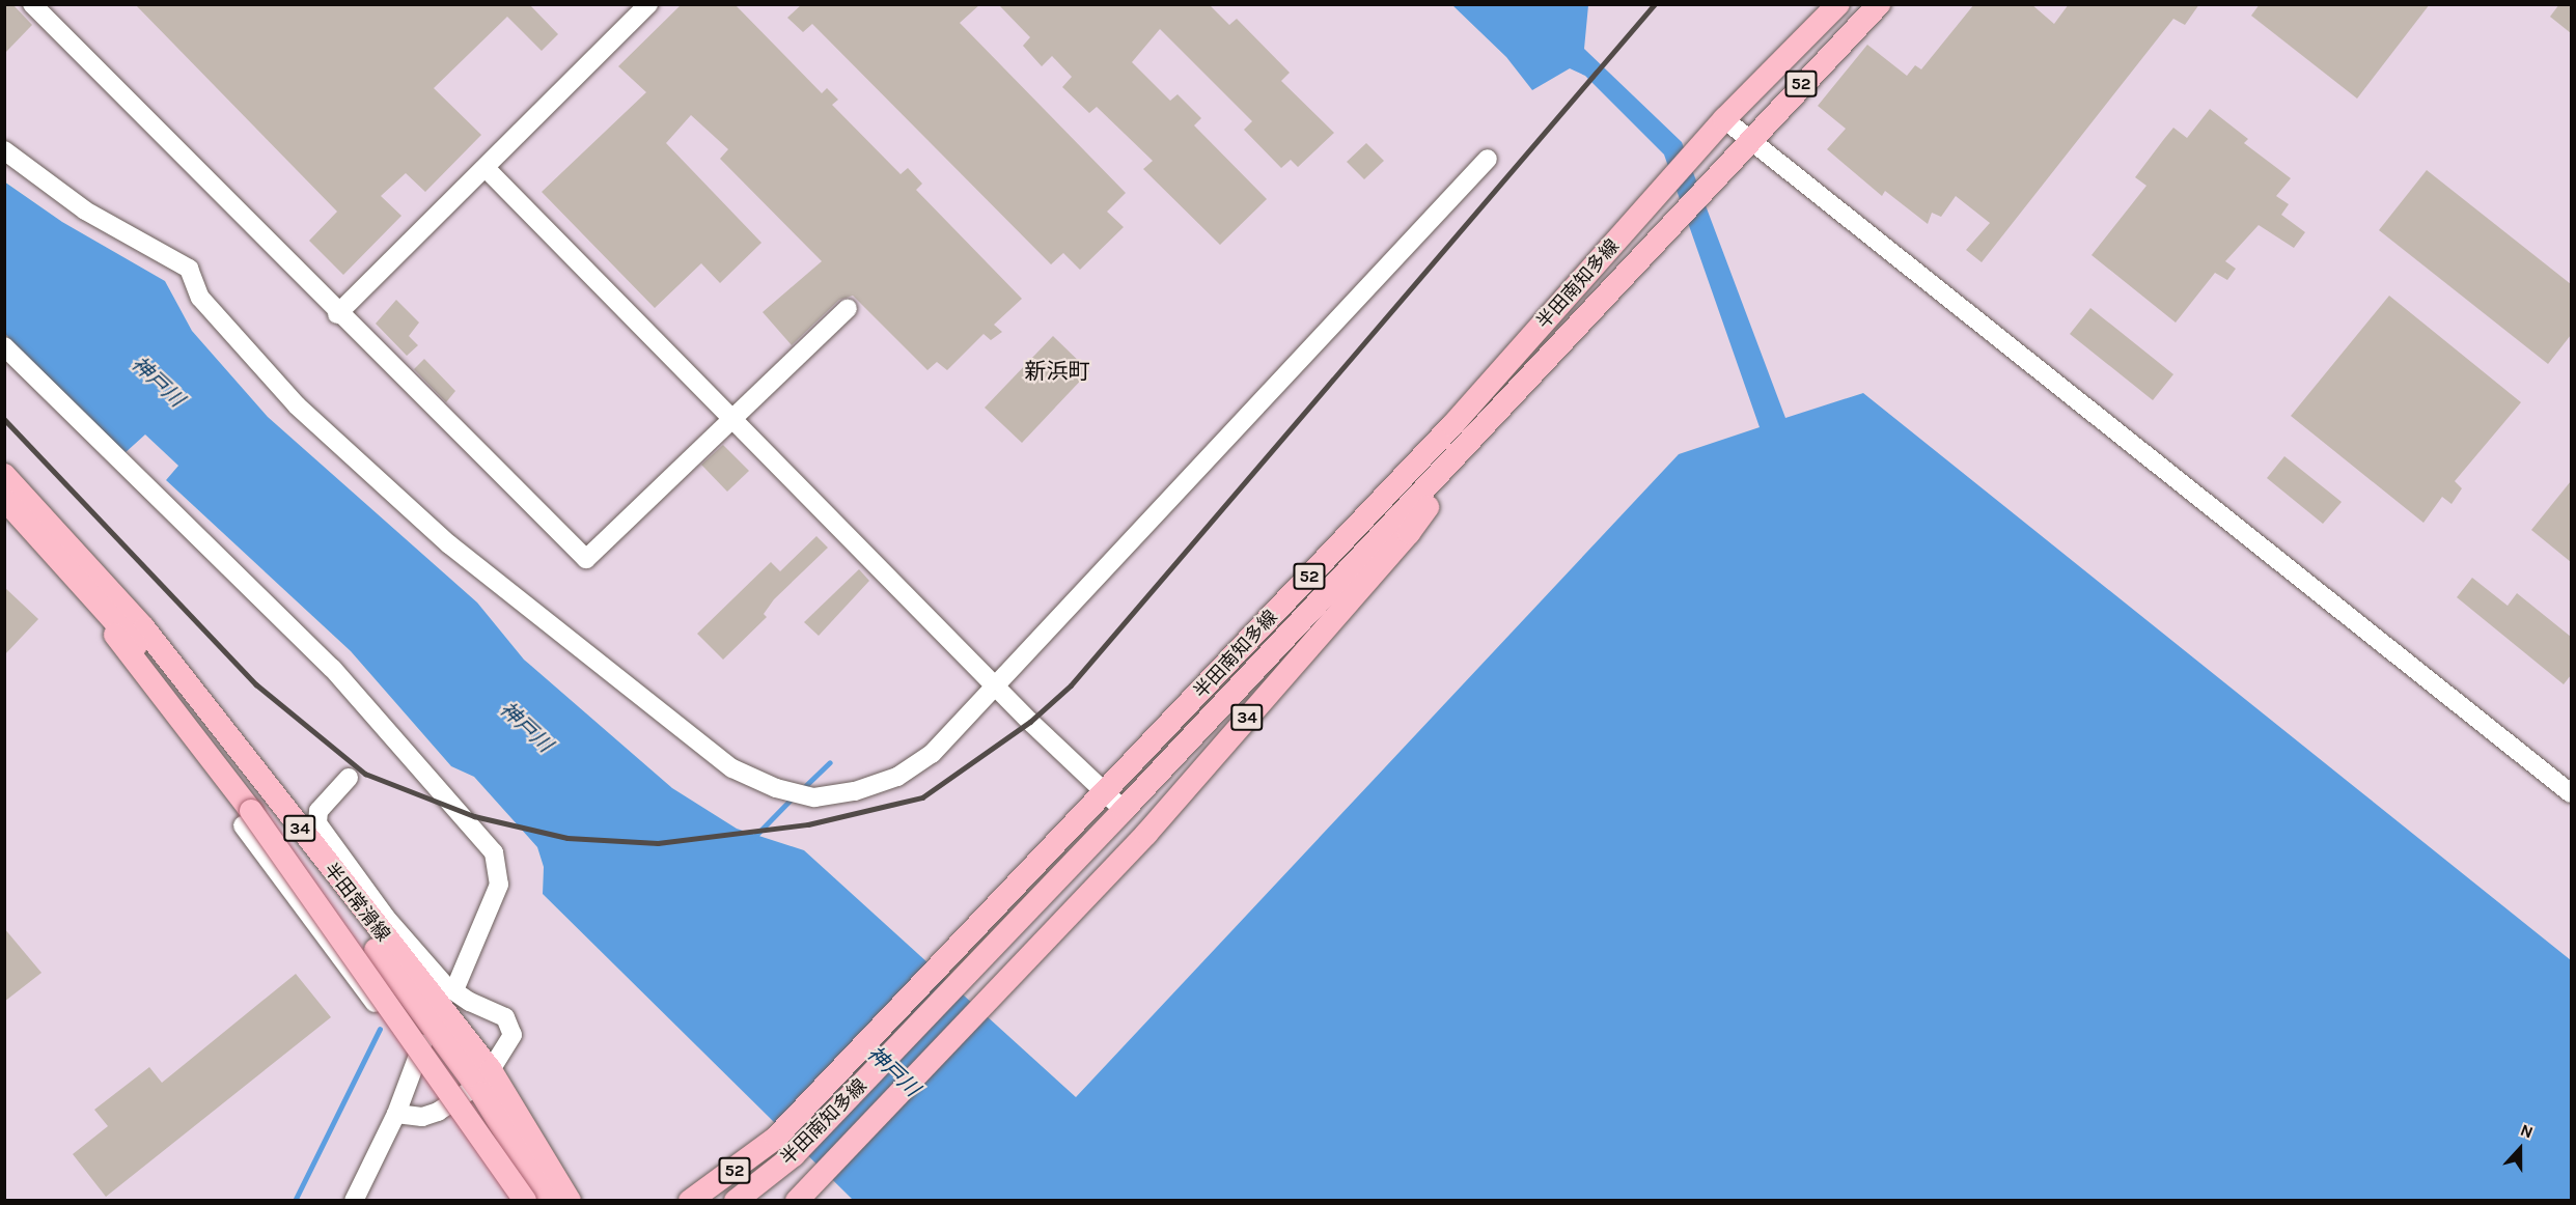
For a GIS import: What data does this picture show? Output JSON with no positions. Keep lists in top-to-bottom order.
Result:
{
  "streets": {
    "main road": [
      "52",
      "半田南知多線",
      "34",
      "半田常滑線"
    ]
  },
  "crossings": [
    ["半田南知多線", "34"],
    ["34", "半田常滑線"]
  ],
  "districts": ["新浜町"],
  "water": ["神戸川"],
  "north": "top"
}
